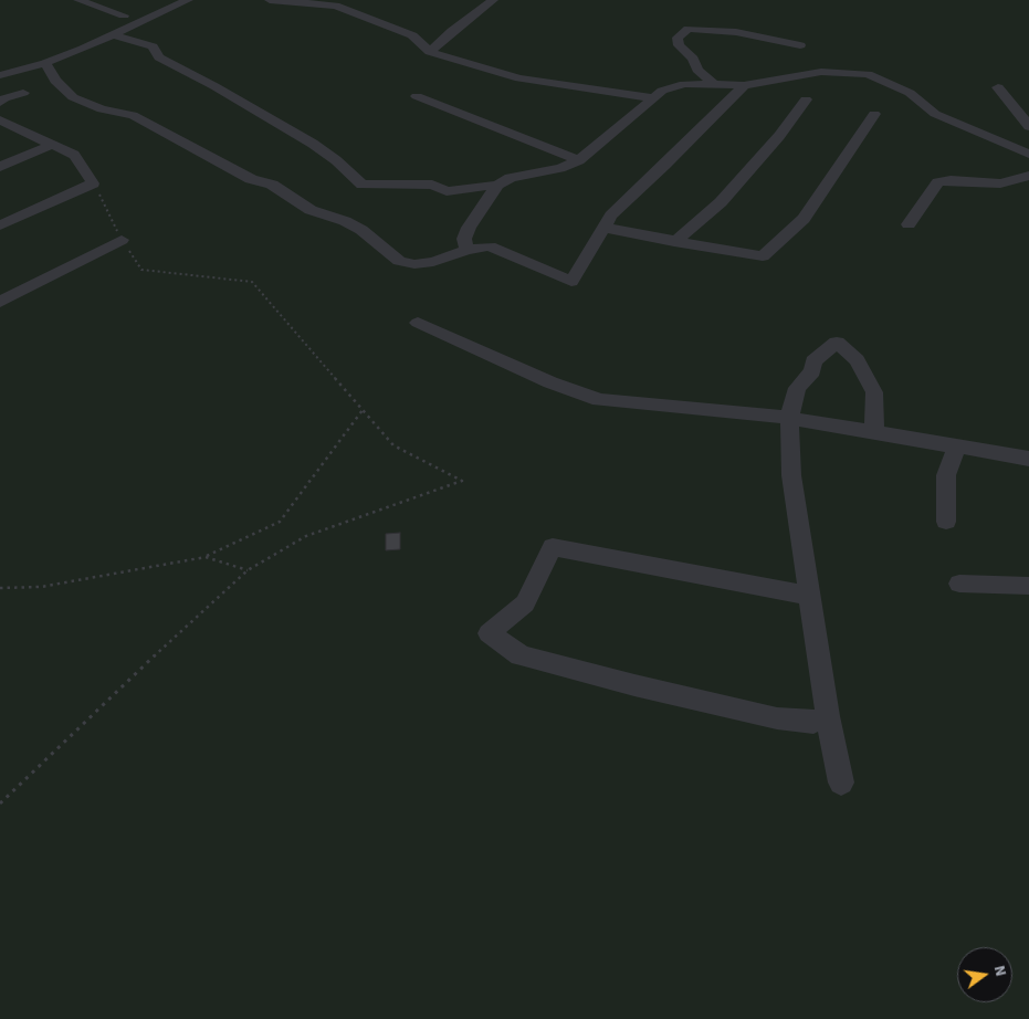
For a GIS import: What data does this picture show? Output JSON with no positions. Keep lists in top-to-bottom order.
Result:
{
  "north": "right"
}
